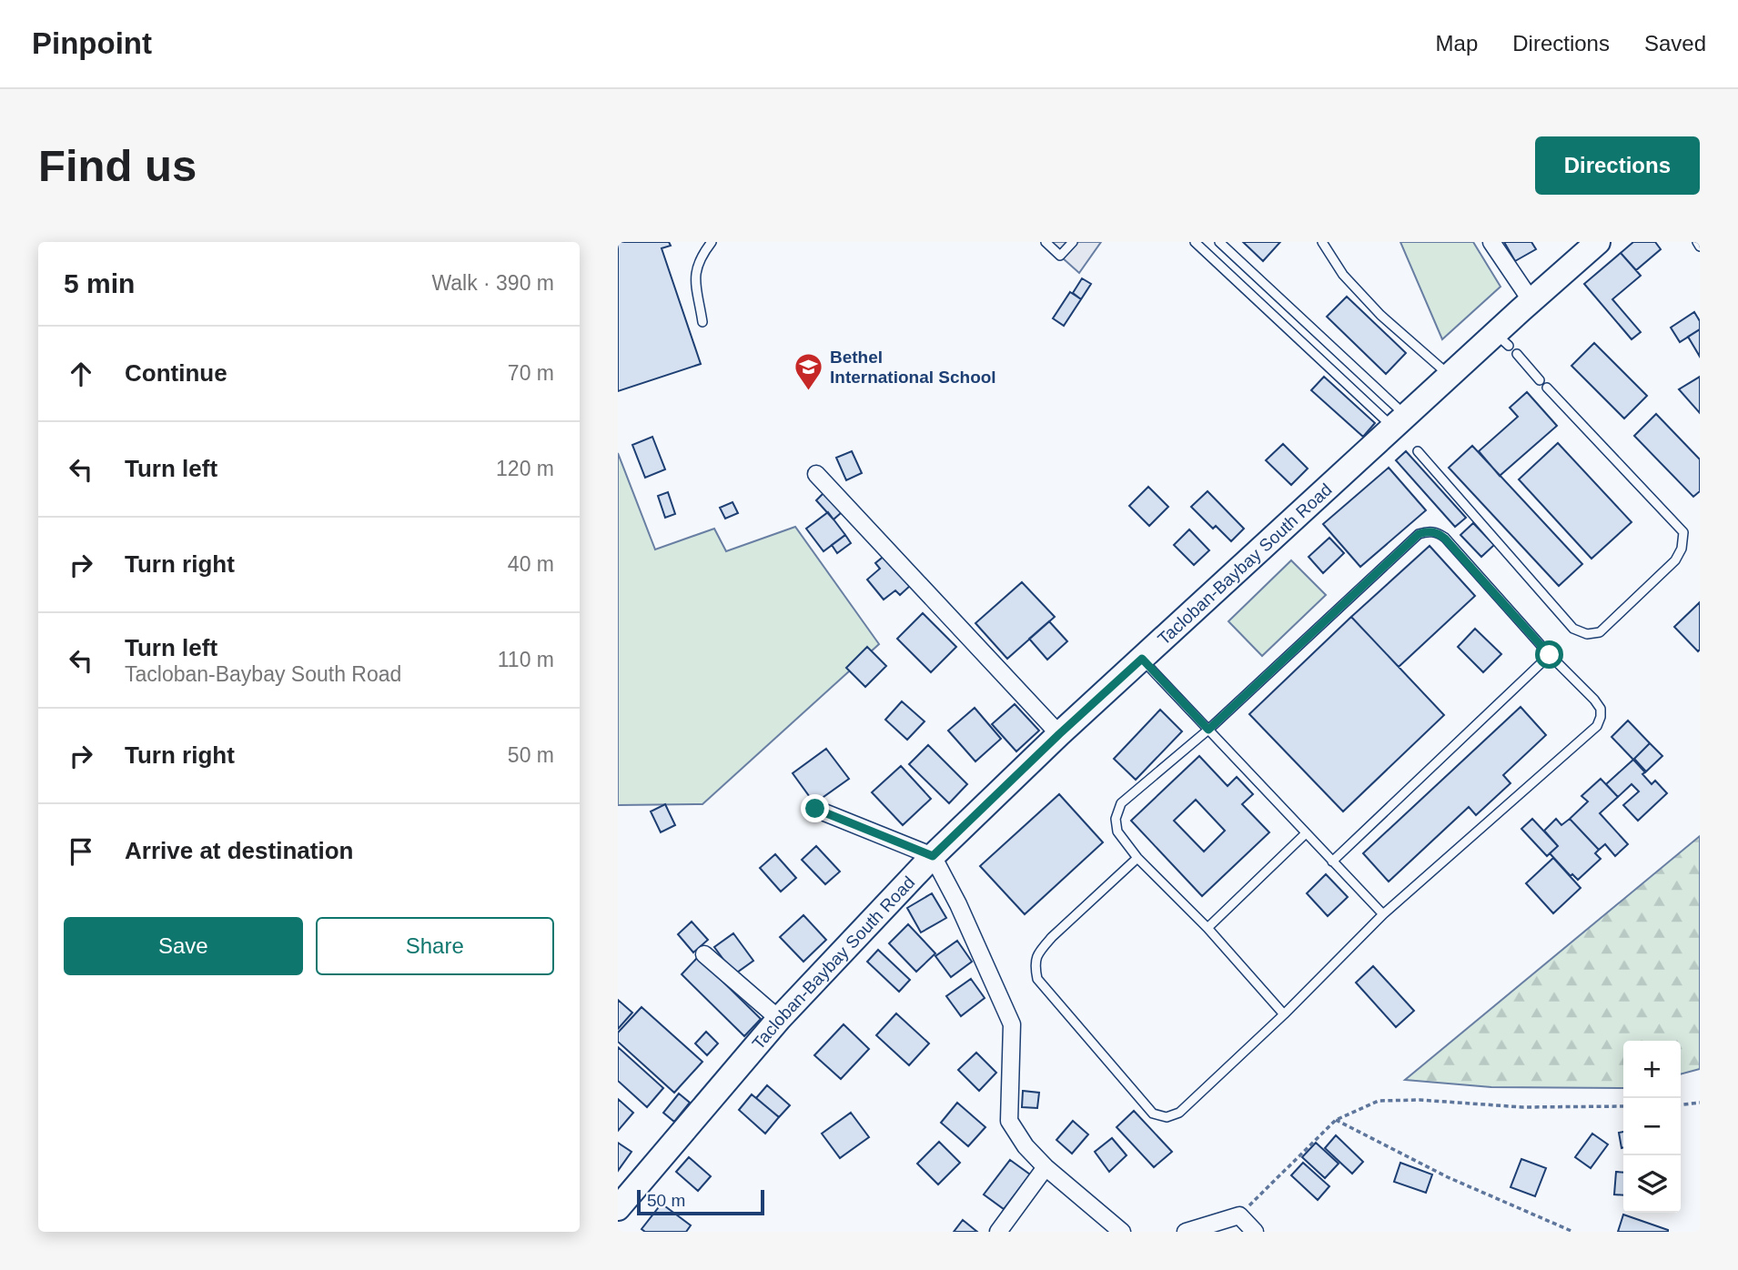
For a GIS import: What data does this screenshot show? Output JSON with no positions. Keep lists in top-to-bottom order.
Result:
{
  "streets": {
    "main road": ["Tacloban-Baybay South Road"]
  },
  "places": {
    "school or university": ["Bethel International School"]
  },
  "scale_bar": "50 m",
  "page": {
    "header": "Pinpoint",
    "nav": ["Map", "Directions", "Saved"],
    "buttons": [
      "Directions",
      ["Save", "Share"]
    ],
    "title": "Find us",
    "heading": ["5 min", "Walk · 390 m"],
    "list": [
      ["Continue", "70 m"],
      ["Turn left", "120 m"],
      ["Turn right", "40 m"],
      ["Turn left", "Tacloban-Baybay South Road", "110 m"],
      ["Turn right", "50 m"],
      "Arrive at destination"
    ],
    "map_buttons": ["+", "−"],
    "scale": "50 m"
  }
}
